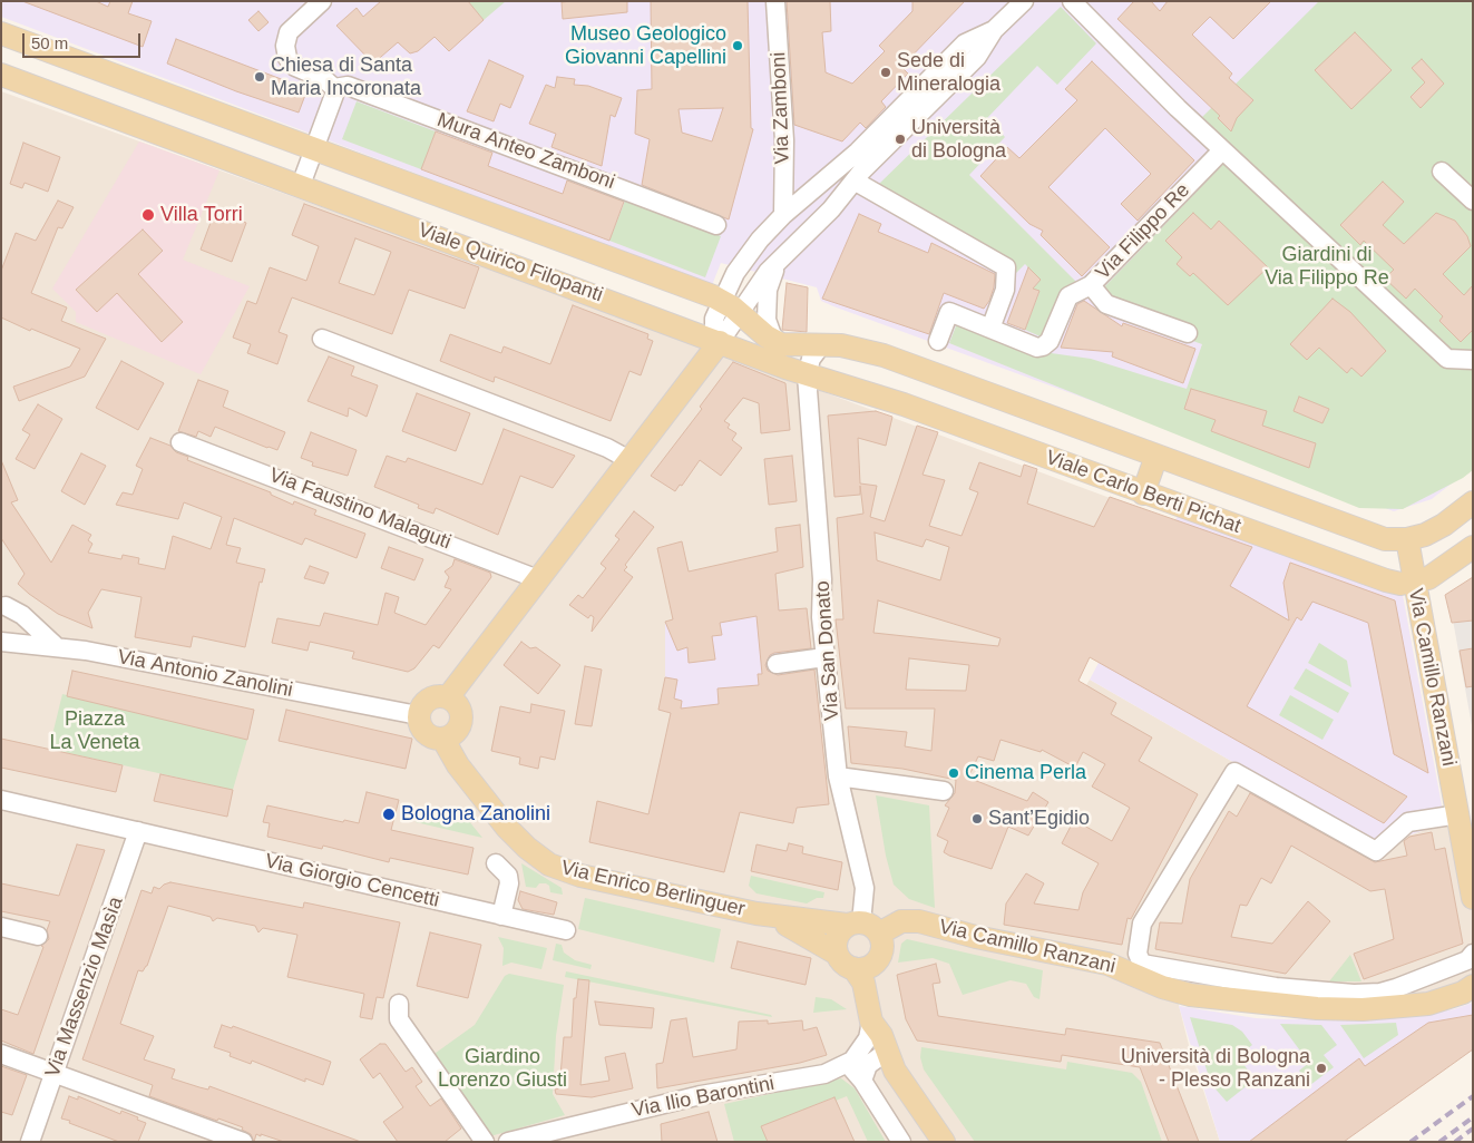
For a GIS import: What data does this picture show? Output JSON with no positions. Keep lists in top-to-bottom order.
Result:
{
  "streets": {
    "main road": [
      "Viale Quirico Filopanti",
      "Viale Carlo Berti Pichat",
      "Via Camillo Ranzani",
      "Via Enrico Berlinguer"
    ],
    "street": [
      "Via Zamboni",
      "Mura Anteo Zamboni",
      "Via Filippo Re",
      "Via Faustino Malaguti",
      "Via San Donato",
      "Via Antonio Zanolini",
      "Via Giorgio Cencetti",
      "Via Massenzio Masìa",
      "Via Ilio Barontini"
    ]
  },
  "crossings": [
    ["Viale Quirico Filopanti", "Viale Carlo Berti Pichat"],
    ["Viale Quirico Filopanti", "Via San Donato"],
    ["Viale Carlo Berti Pichat", "Via San Donato"],
    ["Viale Carlo Berti Pichat", "Via Camillo Ranzani"],
    ["Via San Donato", "Via Camillo Ranzani"],
    ["Via San Donato", "Via Enrico Berlinguer"],
    ["Via Antonio Zanolini", "Via Enrico Berlinguer"],
    ["Via Camillo Ranzani", "Via Enrico Berlinguer"],
    ["Via Giorgio Cencetti", "Via Massenzio Masìa"]
  ],
  "parks": ["Giardini di Via Filippo Re", "Piazza La Veneta", "Giardino Lorenzo Giusti"],
  "places": [
    "Museo Geologico Giovanni Capellini",
    "Sede di Mineralogia",
    "Chiesa di Santa Maria Incoronata",
    "Università di Bologna",
    "Villa Torri",
    "Cinema Perla",
    "Bologna Zanolini",
    "Sant’Egidio",
    "Università di Bologna - Plesso Ranzani"
  ],
  "scale_bar": "50 m"
}
